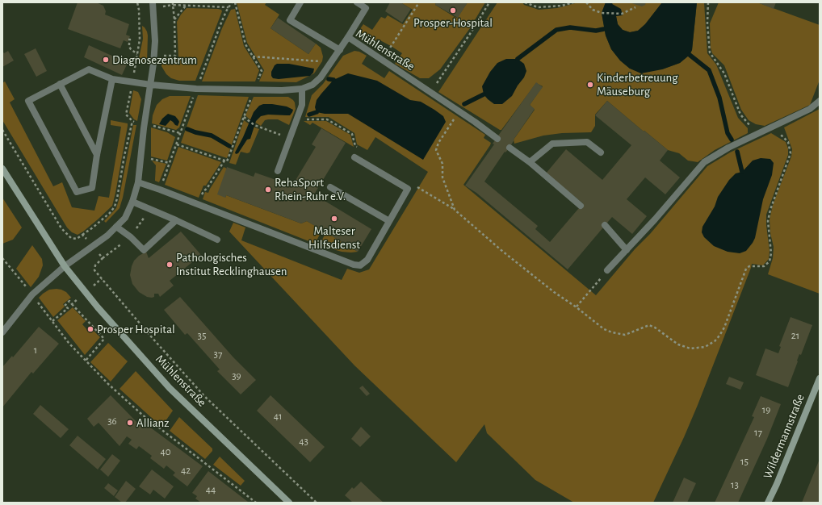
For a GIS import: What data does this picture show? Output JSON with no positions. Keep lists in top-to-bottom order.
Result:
{
  "streets": {
    "main road": ["Mühlenstraße", "Wildermannstraße"]
  },
  "places": [
    "Prosper-Hospital",
    "Diagnosezentrum",
    "Kinderbetreuung Mäuseburg",
    "RehaSport Rhein-Ruhr e.V.",
    "Malteser Hilfsdienst",
    "Pathologisches Institut Recklinghausen",
    "Prosper Hospital",
    "Allianz"
  ],
  "house_numbers": [
    "35",
    "21",
    "1",
    "37",
    "39",
    "19",
    "41",
    "36",
    "17",
    "43",
    "40",
    "15",
    "42",
    "13",
    "44"
  ]
}
